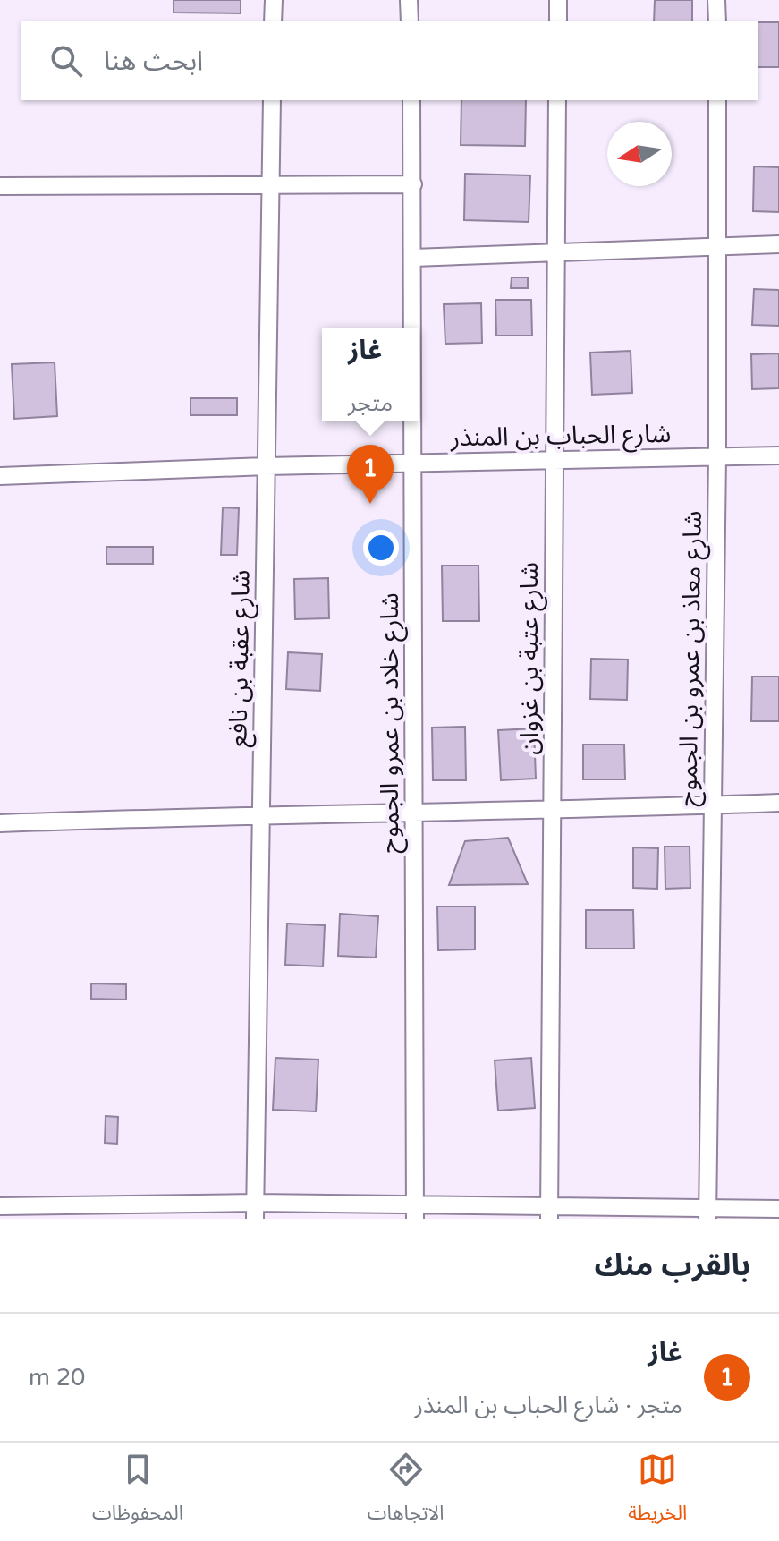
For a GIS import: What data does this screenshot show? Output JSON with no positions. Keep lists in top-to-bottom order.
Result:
{
  "streets": {
    "street": [
      "شارع الحباب بن المنذر",
      "شارع عقبة بن نافع",
      "شارع عتبة بن غزوان",
      "شارع معاذ بن عمرو بن الجموح",
      "شارع خلاد بن عمرو الجموح"
    ]
  },
  "crossings": [
    ["شارع الحباب بن المنذر", "شارع عقبة بن نافع"],
    ["شارع الحباب بن المنذر", "شارع عتبة بن غزوان"],
    ["شارع الحباب بن المنذر", "شارع معاذ بن عمرو بن الجموح"],
    ["شارع الحباب بن المنذر", "شارع خلاد بن عمرو الجموح"]
  ],
  "north": "left",
  "page": {
    "search": "ابحث هنا",
    "popup": ["غاز", "متجر"],
    "pins": "1",
    "heading": "بالقرب منك",
    "list": [
      {
        "mark": "1",
        "name": "غاز",
        "note": "متجر · شارع الحباب بن المنذر",
        "value": "20 m"
      }
    ],
    "nav": ["الخريطة", "الاتجاهات", "المحفوظات"]
  }
}
